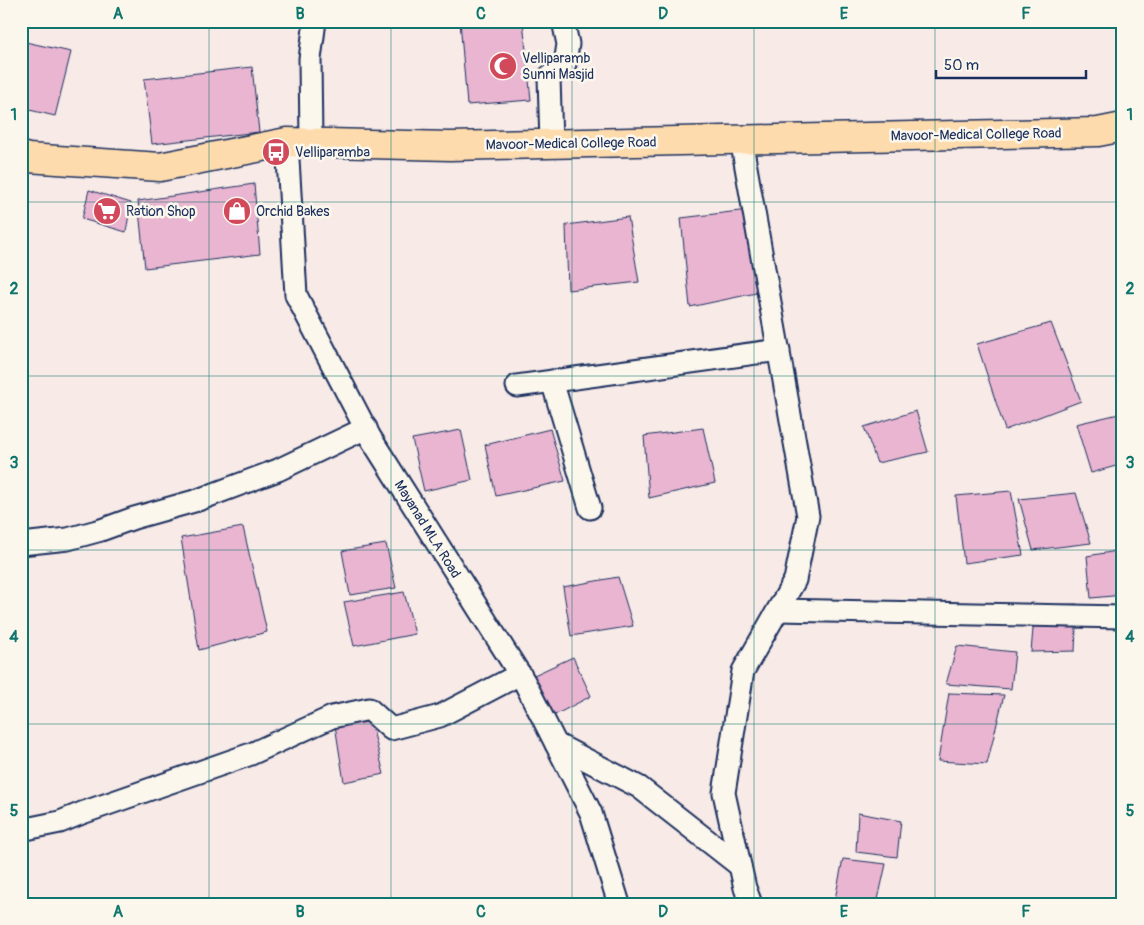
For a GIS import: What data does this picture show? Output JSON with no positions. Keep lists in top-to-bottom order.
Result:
{
  "streets": {
    "main road": ["Mavoor-Medical College Road"],
    "street": ["Mayanad MLA Road"]
  },
  "crossings": [
    ["Mavoor-Medical College Road", "Mayanad MLA Road"]
  ],
  "places": {
    "mosque": ["Velliparamb Sunni Masjid"],
    "bus stop": ["Velliparamba"],
    "supermarket": ["Ration Shop"],
    "shop": ["Orchid Bakes"]
  },
  "scale_bar": "50 m",
  "grid": {
    "columns": [
      "A",
      "B",
      "C",
      "D",
      "E",
      "F"
    ],
    "rows": [
      "1",
      "2",
      "3",
      "4",
      "5"
    ]
  }
}
